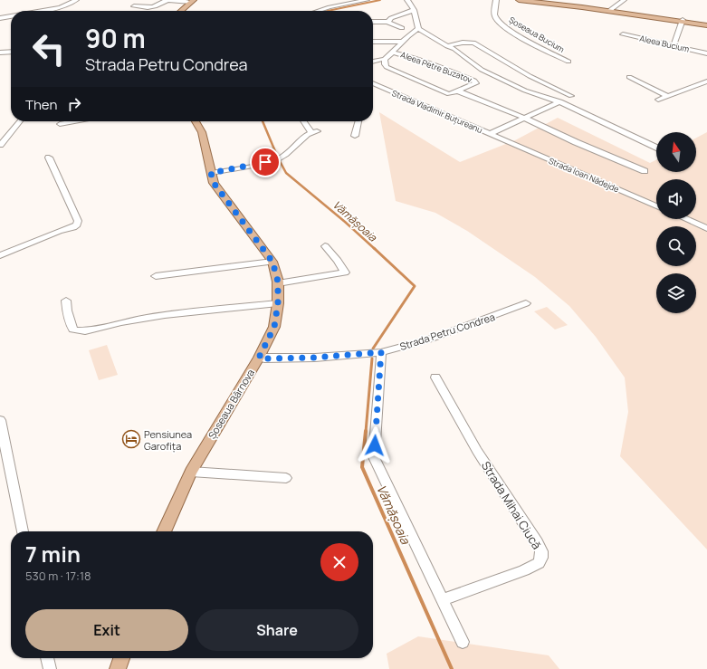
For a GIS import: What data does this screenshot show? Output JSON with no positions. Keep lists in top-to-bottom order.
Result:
{
  "streets": {
    "main road": ["Șoseaua Bârnova"],
    "street": [
      "Șoseaua Bucium",
      "Aleea Bucium",
      "Aleea Petre Buzatov",
      "Strada Vladimir Buțureanu",
      "Strada Ioan Nădejde",
      "Strada Petru Condrea",
      "Strada Mihai Ciucă"
    ]
  },
  "crossings": [
    ["Strada Vladimir Buțureanu", "Strada Ioan Nădejde"],
    ["Strada Petru Condrea", "Șoseaua Bârnova"]
  ],
  "water": ["Vămășoaia"],
  "places": {
    "hotel": ["Pensiunea Garofița"]
  },
  "north": "top",
  "page": {
    "turn": ["90 m", "Strada Petru Condrea"],
    "then": "Then",
    "heading": ["7 min", "530 m · 17:18"],
    "buttons": ["Exit", "Share"]
  }
}
